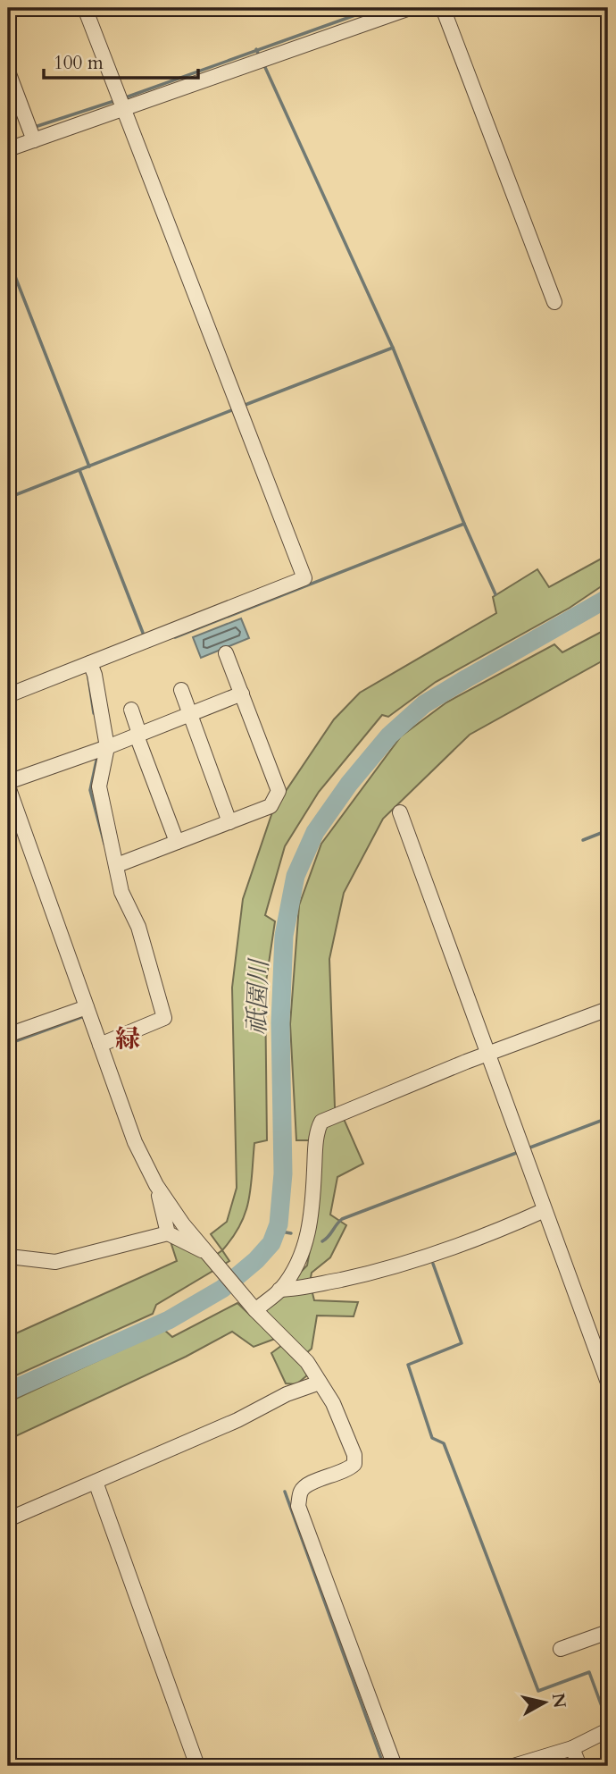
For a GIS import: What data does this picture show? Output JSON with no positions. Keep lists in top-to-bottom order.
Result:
{
  "districts": ["緑"],
  "water": ["祇園川"],
  "scale_bar": "100 m",
  "north": "right"
}
